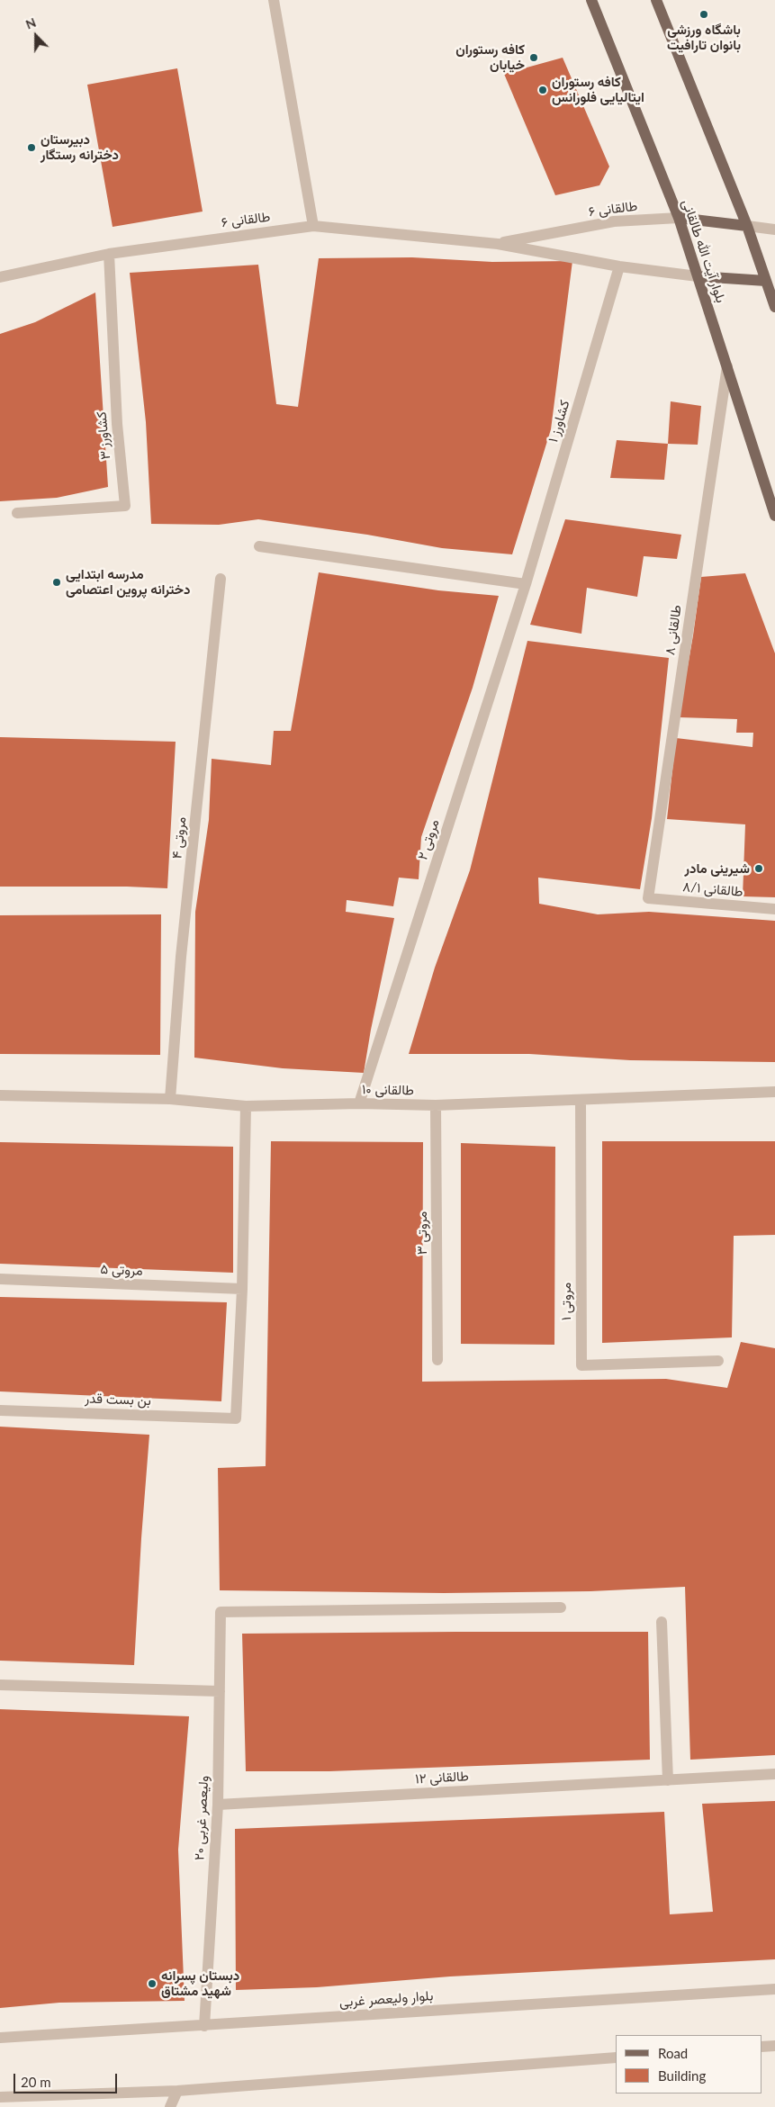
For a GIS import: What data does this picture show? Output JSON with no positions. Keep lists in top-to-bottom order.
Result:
{
  "streets": {
    "main road": ["بلوار آیت الله طالقانی"],
    "street": [
      "طالقانی ۶",
      "کشاورز ۱",
      "کشاورز ۳",
      "طالقانی ۸",
      "مروتی ۴",
      "مروتی ۲",
      "طالقانی ۸/۱",
      "طالقانی ۱۰",
      "مروتی ۳",
      "مروتی ۵",
      "مروتی ۱",
      "بن بست قدر",
      "طالقانی ۱۲",
      "ولیعصر غربی ۲۰",
      "بلوار ولیعصر غربی"
    ]
  },
  "crossings": [
    ["طالقانی ۶", "بلوار آیت الله طالقانی"],
    ["طالقانی ۶", "کشاورز ۱"],
    ["طالقانی ۶", "کشاورز ۳"],
    ["بلوار آیت الله طالقانی", "طالقانی ۸"],
    ["کشاورز ۱", "مروتی ۲"],
    ["طالقانی ۸", "طالقانی ۸/۱"],
    ["مروتی ۴", "طالقانی ۱۰"],
    ["مروتی ۲", "طالقانی ۱۰"],
    ["طالقانی ۱۰", "مروتی ۳"],
    ["طالقانی ۱۰", "مروتی ۱"],
    ["مروتی ۵", "بن بست قدر"],
    ["طالقانی ۱۲", "ولیعصر غربی ۲۰"],
    ["ولیعصر غربی ۲۰", "بلوار ولیعصر غربی"]
  ],
  "places": [
    "باشگاه ورزشی بانوان تارافیت",
    "كافه رستوران خیابان",
    "کافه رستوران ایتالیایی فلورانس",
    "دبیرستان دخترانه رستگار",
    "مدرسه ابتدایی دخترانه پروین اعتصامی",
    "شیرینی مادر",
    "دبستان پسرانه شهید مشتاق"
  ],
  "legend": ["Road", "Building"],
  "scale_bar": "20 m",
  "north": "top"
}
